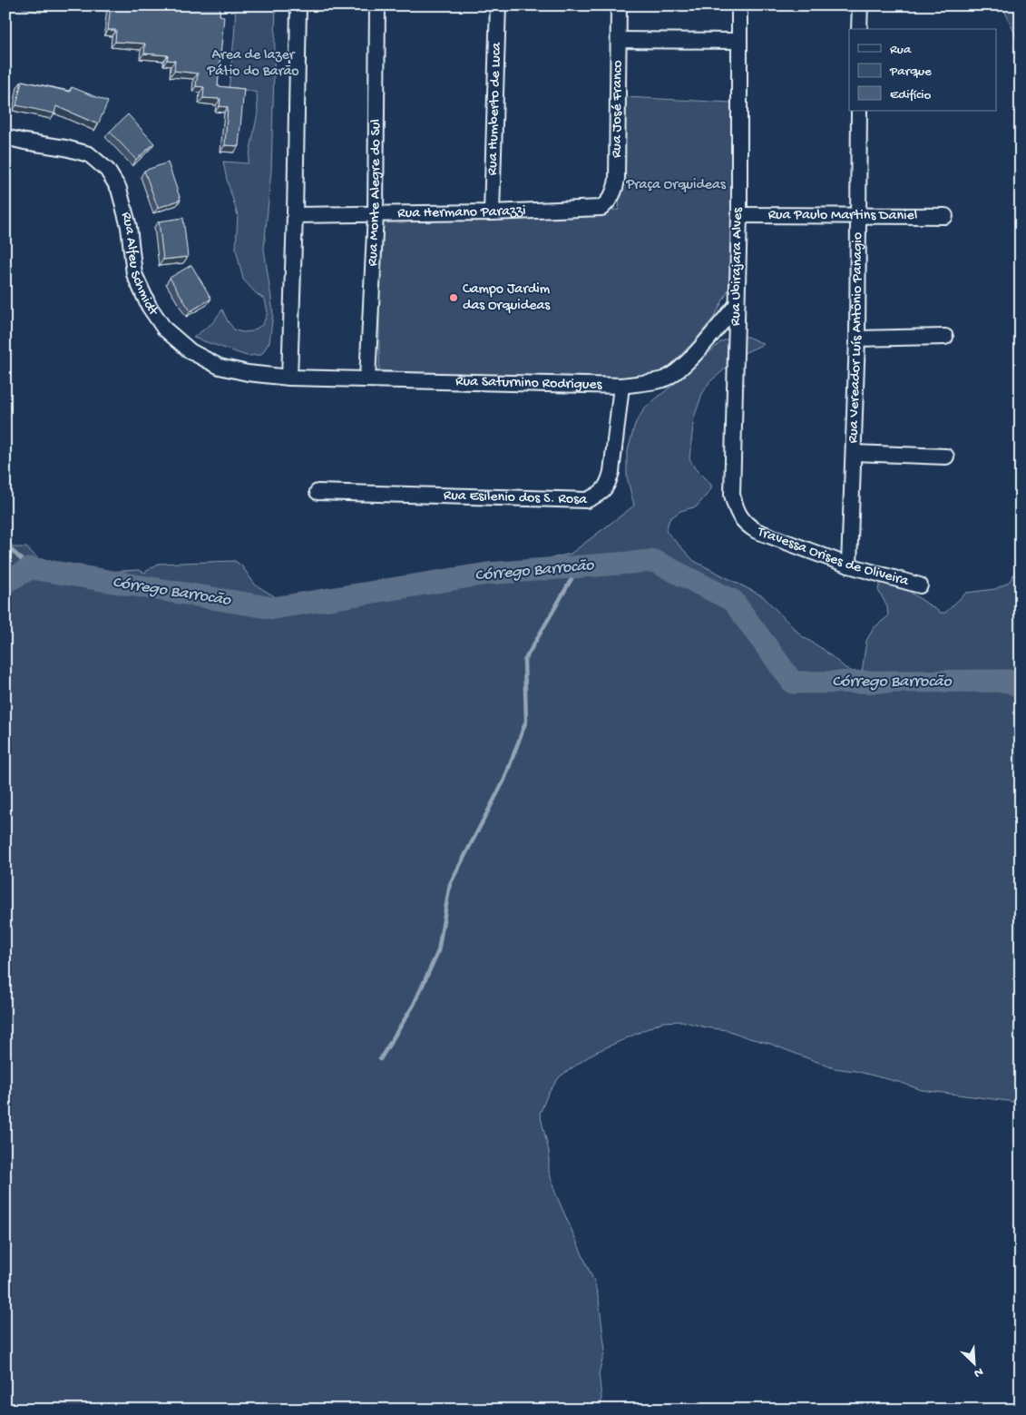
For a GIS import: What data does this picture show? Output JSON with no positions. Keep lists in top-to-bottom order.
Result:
{
  "streets": {
    "street": [
      "Rua Humberto de Luca",
      "Rua José Franco",
      "Rua Monte Alegre do Sul",
      "Rua Hermano Parazzi",
      "Rua Paulo Martins Daniel",
      "Rua Alfeu Schmidt",
      "Rua Ubirajara Alves",
      "Rua Vereador Luís Antônio Panagio",
      "Rua Saturnino Rodrigues",
      "Rua Esilenio dos S. Rosa",
      "Travessa Orises de Oliveira"
    ]
  },
  "crossings": [
    ["Rua Humberto de Luca", "Rua Hermano Parazzi"],
    ["Rua José Franco", "Rua Hermano Parazzi"],
    ["Rua Monte Alegre do Sul", "Rua Hermano Parazzi"],
    ["Rua Monte Alegre do Sul", "Rua Saturnino Rodrigues"],
    ["Rua Paulo Martins Daniel", "Rua Ubirajara Alves"],
    ["Rua Paulo Martins Daniel", "Rua Vereador Luís Antônio Panagio"],
    ["Rua Alfeu Schmidt", "Rua Saturnino Rodrigues"],
    ["Rua Ubirajara Alves", "Rua Saturnino Rodrigues"],
    ["Rua Ubirajara Alves", "Travessa Orises de Oliveira"],
    ["Rua Vereador Luís Antônio Panagio", "Travessa Orises de Oliveira"],
    ["Rua Saturnino Rodrigues", "Rua Esilenio dos S. Rosa"]
  ],
  "water": ["Córrego Barrocão"],
  "parks": ["Area de lazer Pátio do Barão", "Praça Orquideas"],
  "places": ["Campo Jardim das Orquideas"],
  "legend": ["Rua", "Parque", "Edifício"],
  "north": "bottom right"
}
